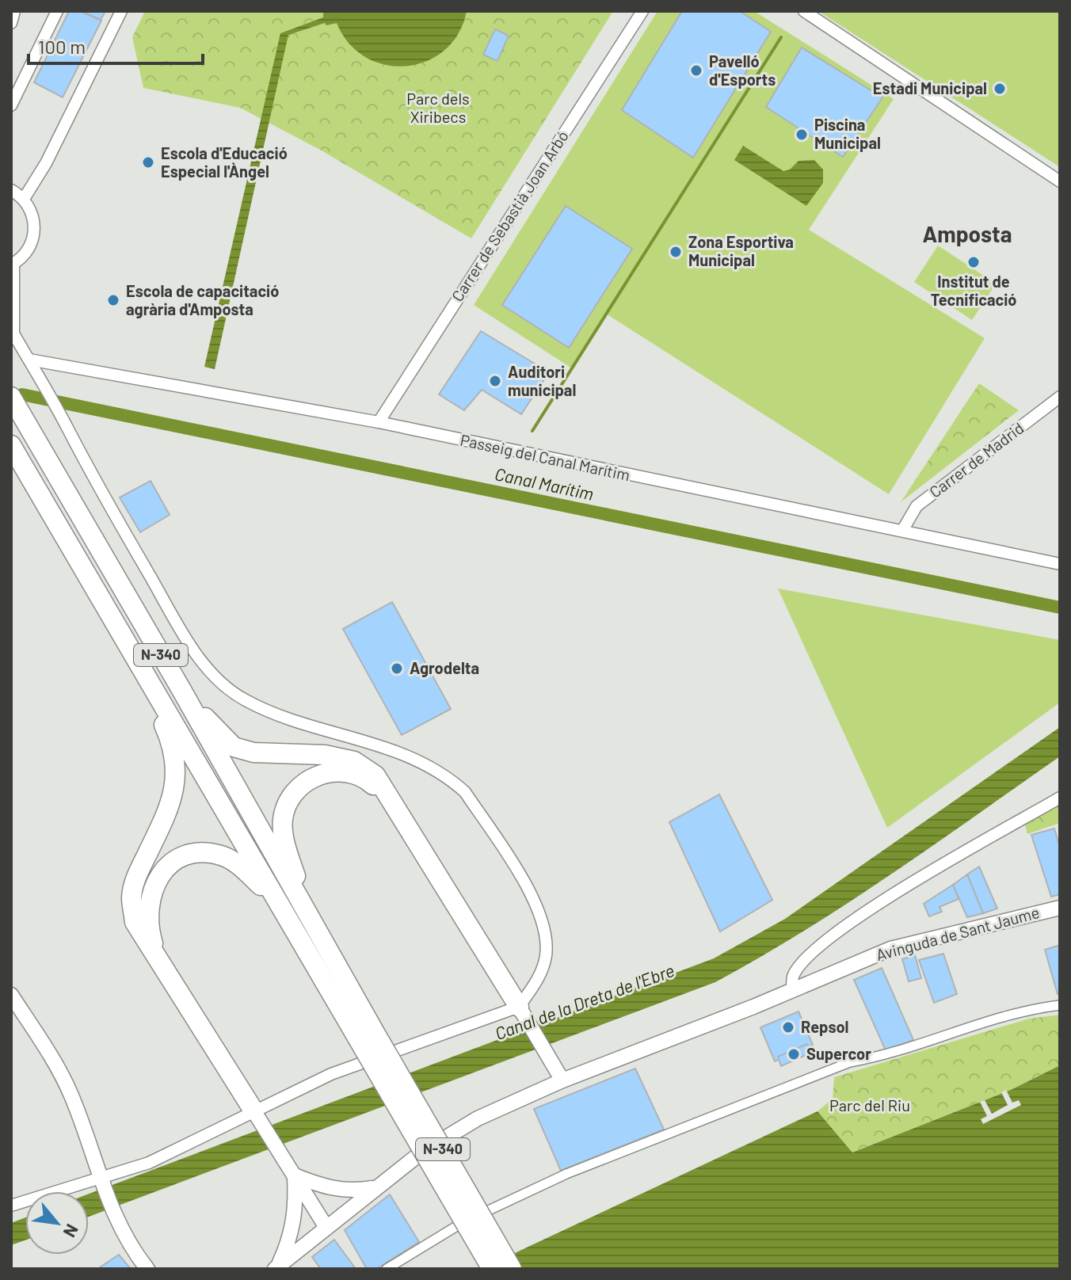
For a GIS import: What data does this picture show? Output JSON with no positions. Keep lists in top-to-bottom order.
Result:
{
  "streets": {
    "highway": ["N-340"],
    "street": [
      "Carrer de Sebastià Joan Arbó",
      "Passeig del Canal Marítim",
      "Carrer de Madrid",
      "Avinguda de Sant Jaume"
    ]
  },
  "crossings": [
    ["Carrer de Sebastià Joan Arbó", "Passeig del Canal Marítim"],
    ["Passeig del Canal Marítim", "Carrer de Madrid"]
  ],
  "districts": ["Amposta"],
  "water": ["Canal Marítim", "Canal de la Dreta de l'Ebre"],
  "parks": ["Parc dels Xiribecs", "Parc del Riu"],
  "places": [
    "Pavelló d'Esports",
    "Estadi Municipal",
    "Piscina Municipal",
    "Escola d'Educació Especial l'Àngel",
    "Zona Esportiva Municipal",
    "Institut de Tecnificació",
    "Escola de capacitació agrària d'Amposta",
    "Auditori municipal",
    "Agrodelta",
    "Repsol",
    "Supercor"
  ],
  "scale_bar": "100 m",
  "north": "bottom right"
}
